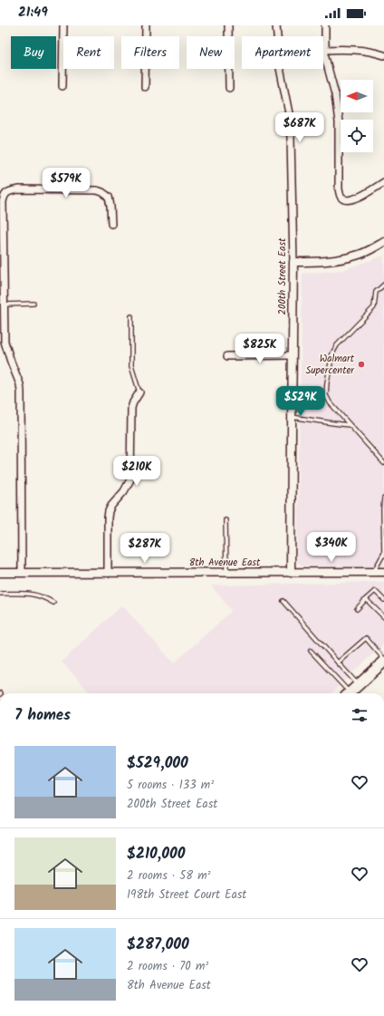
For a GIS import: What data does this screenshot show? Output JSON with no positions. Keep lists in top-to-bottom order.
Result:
{
  "streets": {
    "street": ["200th Street East", "8th Avenue East"]
  },
  "crossings": [
    ["200th Street East", "8th Avenue East"]
  ],
  "places": ["Walmart Supercenter"],
  "north": "left",
  "page": {
    "status": "21:49",
    "chip": [
      "Buy",
      "Rent",
      "Filters",
      "New",
      "Apartment"
    ],
    "price": [
      "$687K",
      "$579K",
      "$825K",
      "$529K",
      "$210K",
      "$340K",
      "$287K"
    ],
    "heading": "7 homes",
    "list": [
      {
        "name": "$529,000",
        "note": "5 rooms · 133 m² · 200th Street East"
      },
      {
        "name": "$210,000",
        "note": "2 rooms · 58 m² · 198th Street Court East"
      },
      {
        "name": "$287,000",
        "note": "2 rooms · 70 m² · 8th Avenue East"
      }
    ]
  }
}
